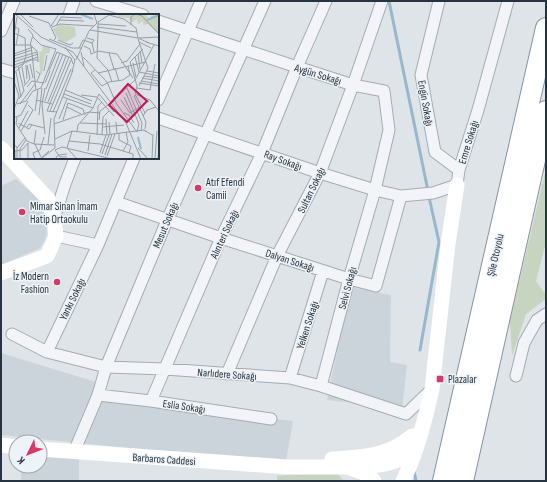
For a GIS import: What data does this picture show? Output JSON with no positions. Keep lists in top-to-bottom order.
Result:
{
  "streets": {
    "highway": ["Şile Otoyolu"],
    "street": [
      "Aygün Sokağı",
      "Engin Sokağı",
      "Emre Sokağı",
      "Ray Sokağı",
      "Sultan Sokağı",
      "Mesut Sokağı",
      "Alınteri Sokağı",
      "Dalyan Sokağı",
      "Selvi Sokağı",
      "Yankı Sokağı",
      "Yelken Sokağı",
      "Narlıdere Sokağı",
      "Eslia Sokağı",
      "Barbaros Caddesi"
    ]
  },
  "crossings": [
    ["Aygün Sokağı", "Ray Sokağı"],
    ["Aygün Sokağı", "Sultan Sokağı"],
    ["Aygün Sokağı", "Mesut Sokağı"],
    ["Aygün Sokağı", "Alınteri Sokağı"],
    ["Aygün Sokağı", "Selvi Sokağı"],
    ["Engin Sokağı", "Emre Sokağı"],
    ["Emre Sokağı", "Ray Sokağı"],
    ["Emre Sokağı", "Narlıdere Sokağı"],
    ["Emre Sokağı", "Barbaros Caddesi"],
    ["Ray Sokağı", "Sultan Sokağı"],
    ["Ray Sokağı", "Mesut Sokağı"],
    ["Ray Sokağı", "Alınteri Sokağı"],
    ["Ray Sokağı", "Dalyan Sokağı"],
    ["Ray Sokağı", "Selvi Sokağı"],
    ["Sultan Sokağı", "Dalyan Sokağı"],
    ["Sultan Sokağı", "Narlıdere Sokağı"],
    ["Mesut Sokağı", "Dalyan Sokağı"],
    ["Mesut Sokağı", "Narlıdere Sokağı"],
    ["Mesut Sokağı", "Eslia Sokağı"],
    ["Mesut Sokağı", "Barbaros Caddesi"],
    ["Alınteri Sokağı", "Dalyan Sokağı"],
    ["Alınteri Sokağı", "Narlıdere Sokağı"],
    ["Alınteri Sokağı", "Eslia Sokağı"],
    ["Dalyan Sokağı", "Selvi Sokağı"],
    ["Dalyan Sokağı", "Yankı Sokağı"],
    ["Dalyan Sokağı", "Yelken Sokağı"],
    ["Selvi Sokağı", "Narlıdere Sokağı"],
    ["Yankı Sokağı", "Narlıdere Sokağı"],
    ["Yelken Sokağı", "Narlıdere Sokağı"]
  ],
  "places": {
    "other": ["Atıf Efendi Camii", "Mimar Sinan İmam Hatip Ortaokulu", "İz Modern Fashion"],
    "transit": ["Plazalar"]
  },
  "north": "bottom left"
}
